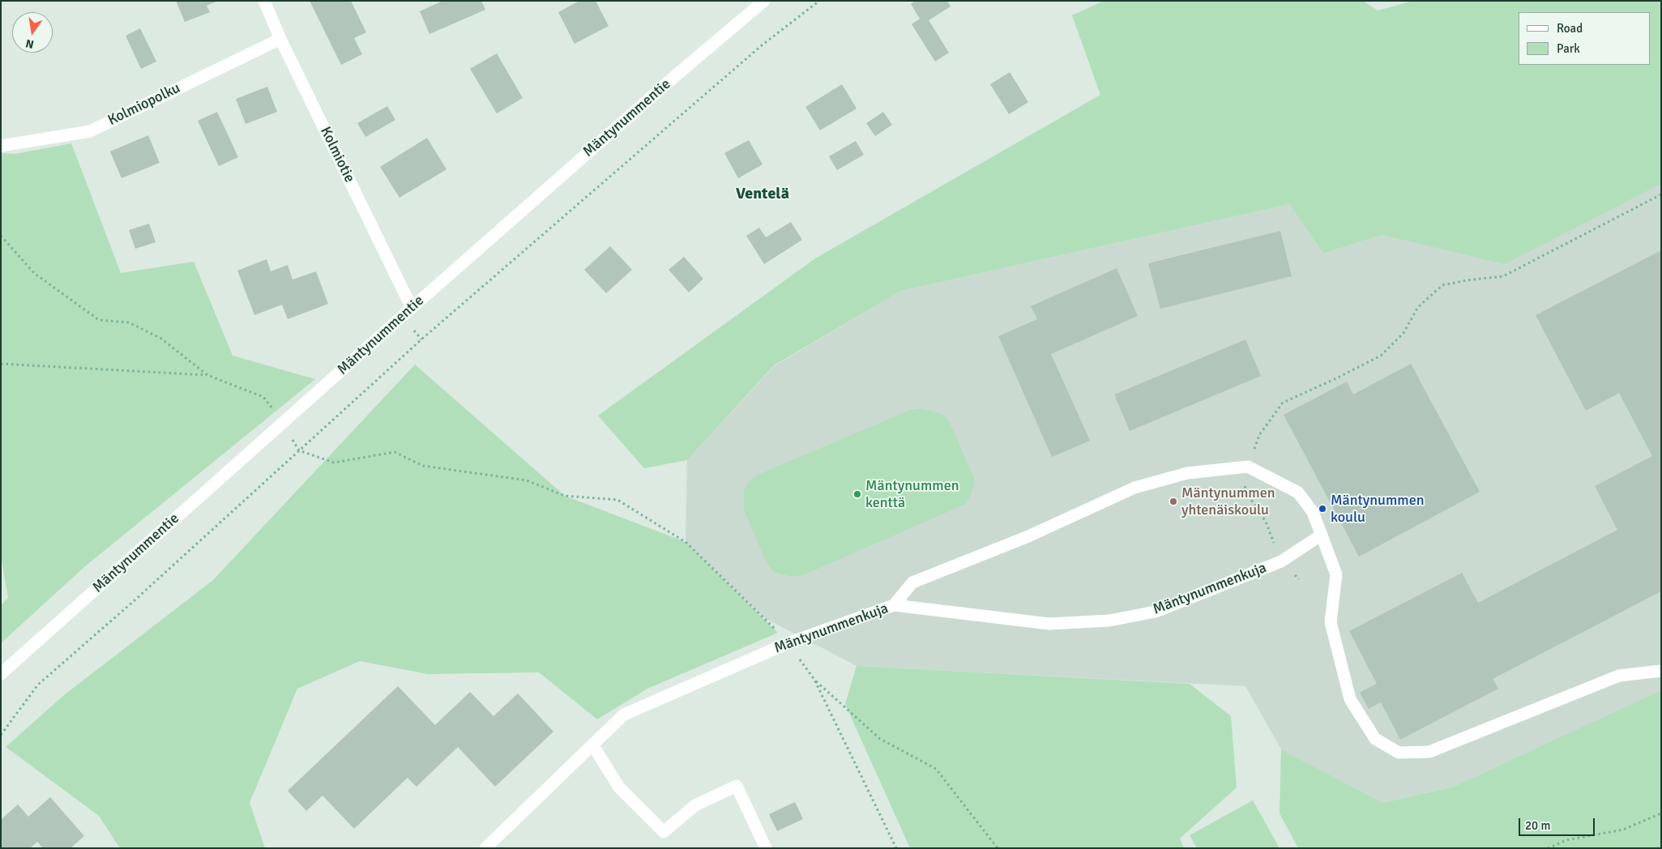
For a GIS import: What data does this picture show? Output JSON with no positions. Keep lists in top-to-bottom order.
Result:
{
  "streets": {
    "street": [
      "Kolmiopolku",
      "Mäntynummentie",
      "Kolmiotie",
      "Mäntynummenkuja"
    ]
  },
  "crossings": [
    ["Kolmiopolku", "Kolmiotie"],
    ["Mäntynummentie", "Kolmiotie"]
  ],
  "districts": ["Ventelä"],
  "places": ["Mäntynummen kenttä", "Mäntynummen yhtenäiskoulu", "Mäntynummen koulu"],
  "legend": ["Road", "Park"],
  "scale_bar": "20 m",
  "north": "bottom"
}
